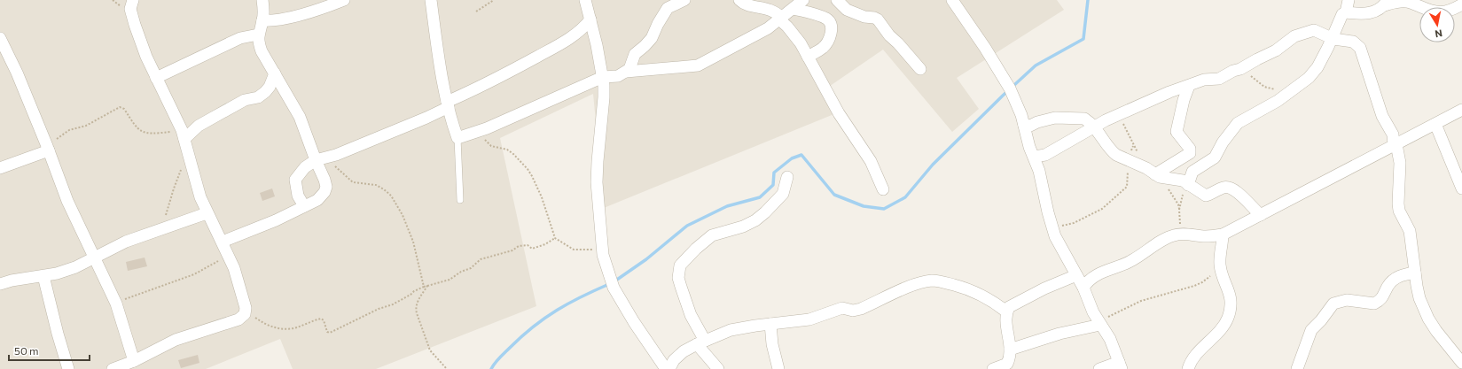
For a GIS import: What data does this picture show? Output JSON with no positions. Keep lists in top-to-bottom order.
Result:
{
  "scale_bar": "50 m",
  "north": "bottom"
}
